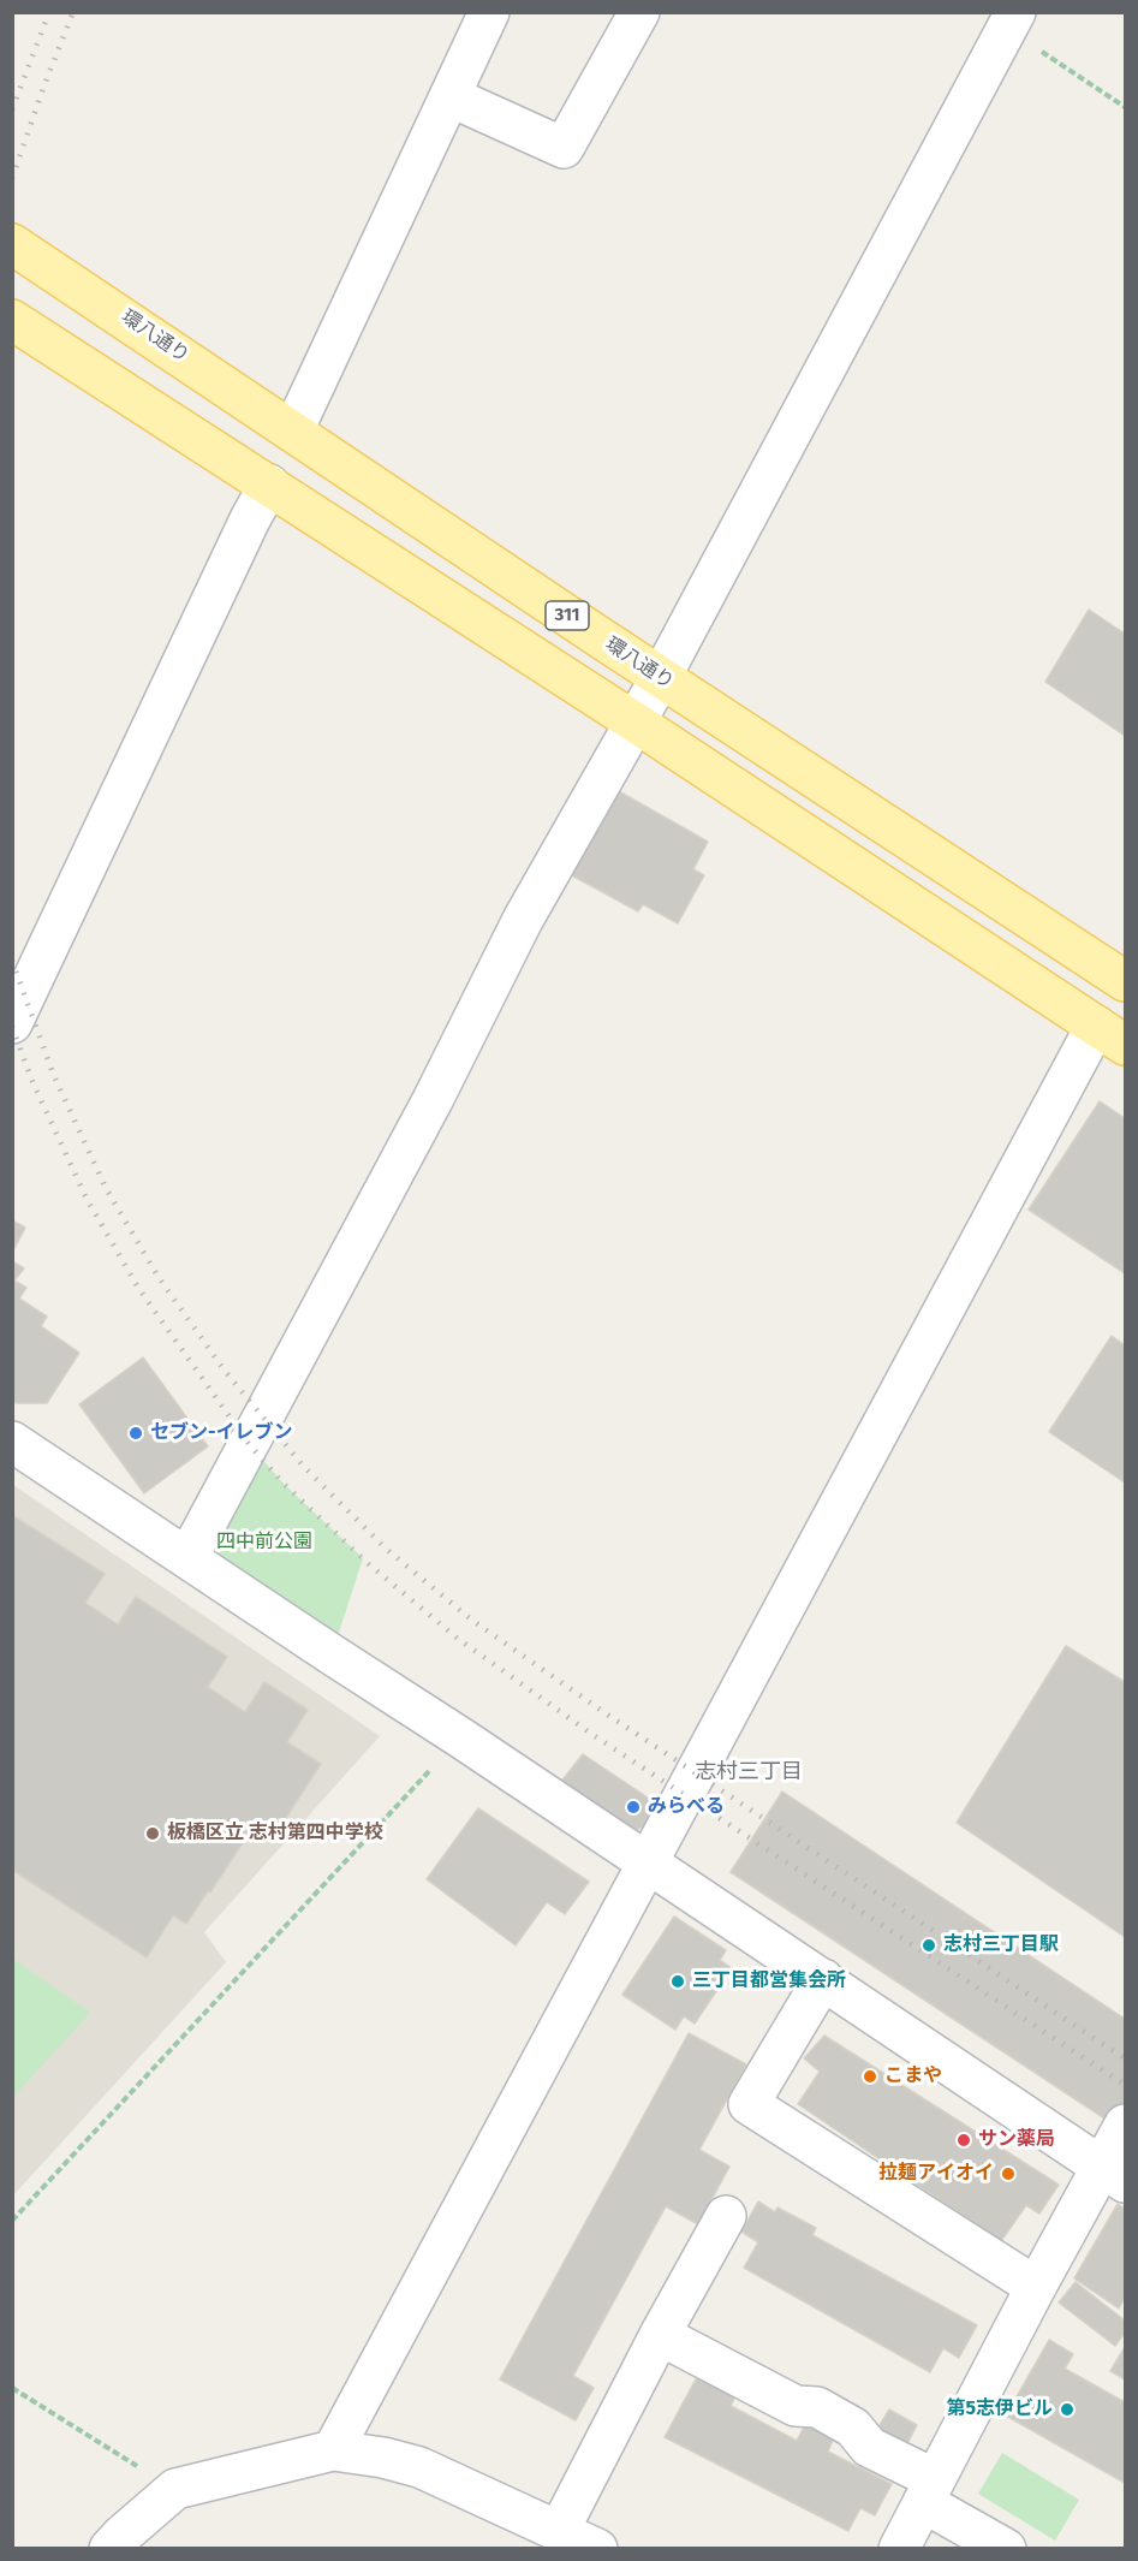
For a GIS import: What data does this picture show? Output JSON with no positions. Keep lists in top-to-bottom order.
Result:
{
  "streets": {
    "main road": ["環八通り", "311"]
  },
  "districts": ["志村三丁目"],
  "parks": ["四中前公園"],
  "places": [
    "セブン-イレブン",
    "みらべる",
    "板橋区立 志村第四中学校",
    "志村三丁目駅",
    "三丁目都営集会所",
    "こまや",
    "サン薬局",
    "拉麺アイオイ",
    "第5志伊ビル"
  ]
}
